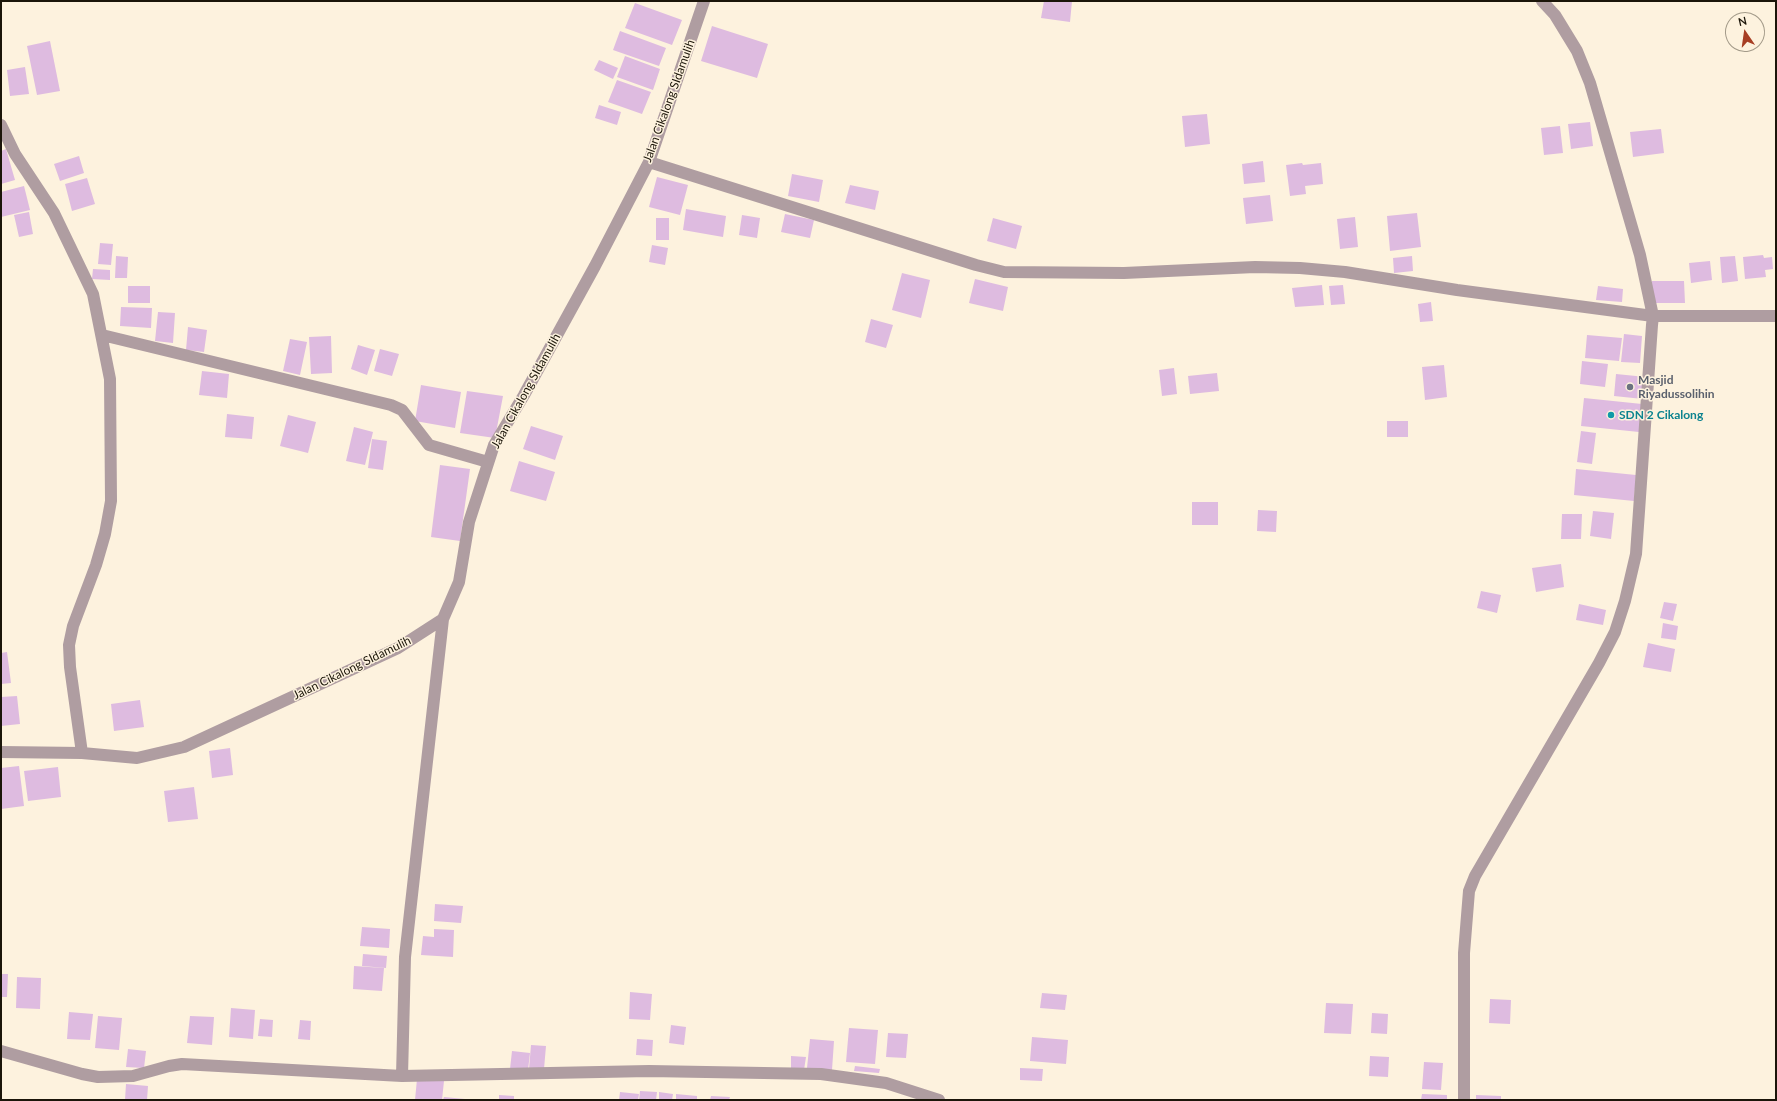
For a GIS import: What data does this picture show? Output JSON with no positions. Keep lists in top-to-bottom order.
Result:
{
  "streets": {
    "street": ["Jalan Cikalong SIdamulih"]
  },
  "places": ["Masjid Riyadussolihin", "SDN 2 Cikalong"],
  "north": "top"
}
